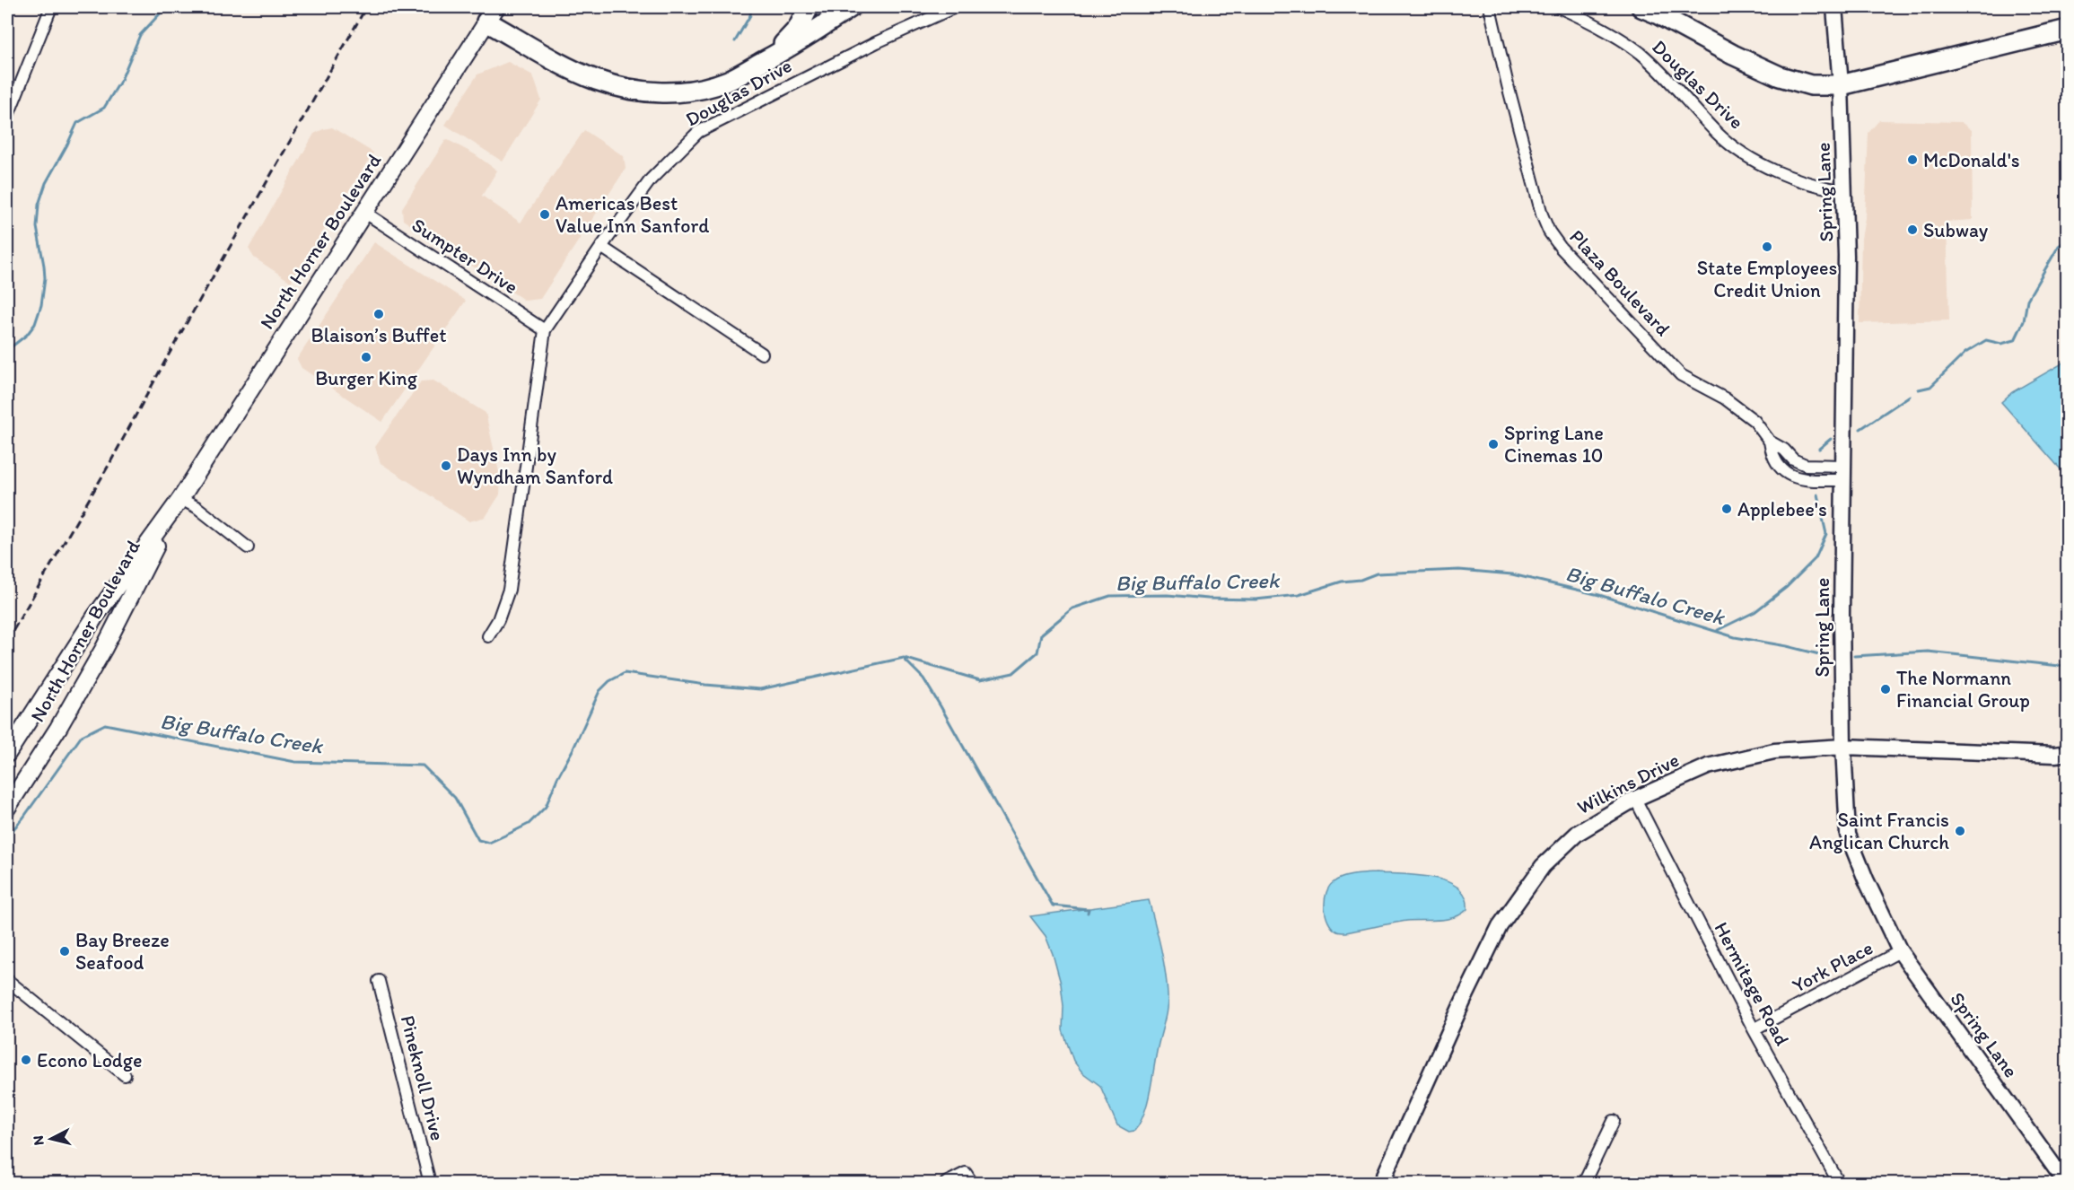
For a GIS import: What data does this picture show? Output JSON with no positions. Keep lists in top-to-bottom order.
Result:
{
  "streets": {
    "main road": ["North Horner Boulevard"],
    "street": [
      "Douglas Drive",
      "Spring Lane",
      "Sumpter Drive",
      "Plaza Boulevard",
      "Wilkins Drive",
      "York Place",
      "Hermitage Road",
      "Pineknoll Drive"
    ]
  },
  "crossings": [
    ["Douglas Drive", "Spring Lane"],
    ["Douglas Drive", "Sumpter Drive"],
    ["Spring Lane", "Plaza Boulevard"],
    ["Spring Lane", "Wilkins Drive"],
    ["Spring Lane", "York Place"],
    ["North Horner Boulevard", "Sumpter Drive"],
    ["Wilkins Drive", "Hermitage Road"],
    ["York Place", "Hermitage Road"]
  ],
  "water": ["Big Buffalo Creek"],
  "places": [
    "McDonald's",
    "Americas Best Value Inn Sanford",
    "Subway",
    "State Employees Credit Union",
    "Blaison’s Buffet",
    "Burger King",
    "Spring Lane Cinemas 10",
    "Days Inn by Wyndham Sanford",
    "Applebee's",
    "The Normann Financial Group",
    "Saint Francis Anglican Church",
    "Bay Breeze Seafood",
    "Econo Lodge"
  ],
  "north": "left"
}
